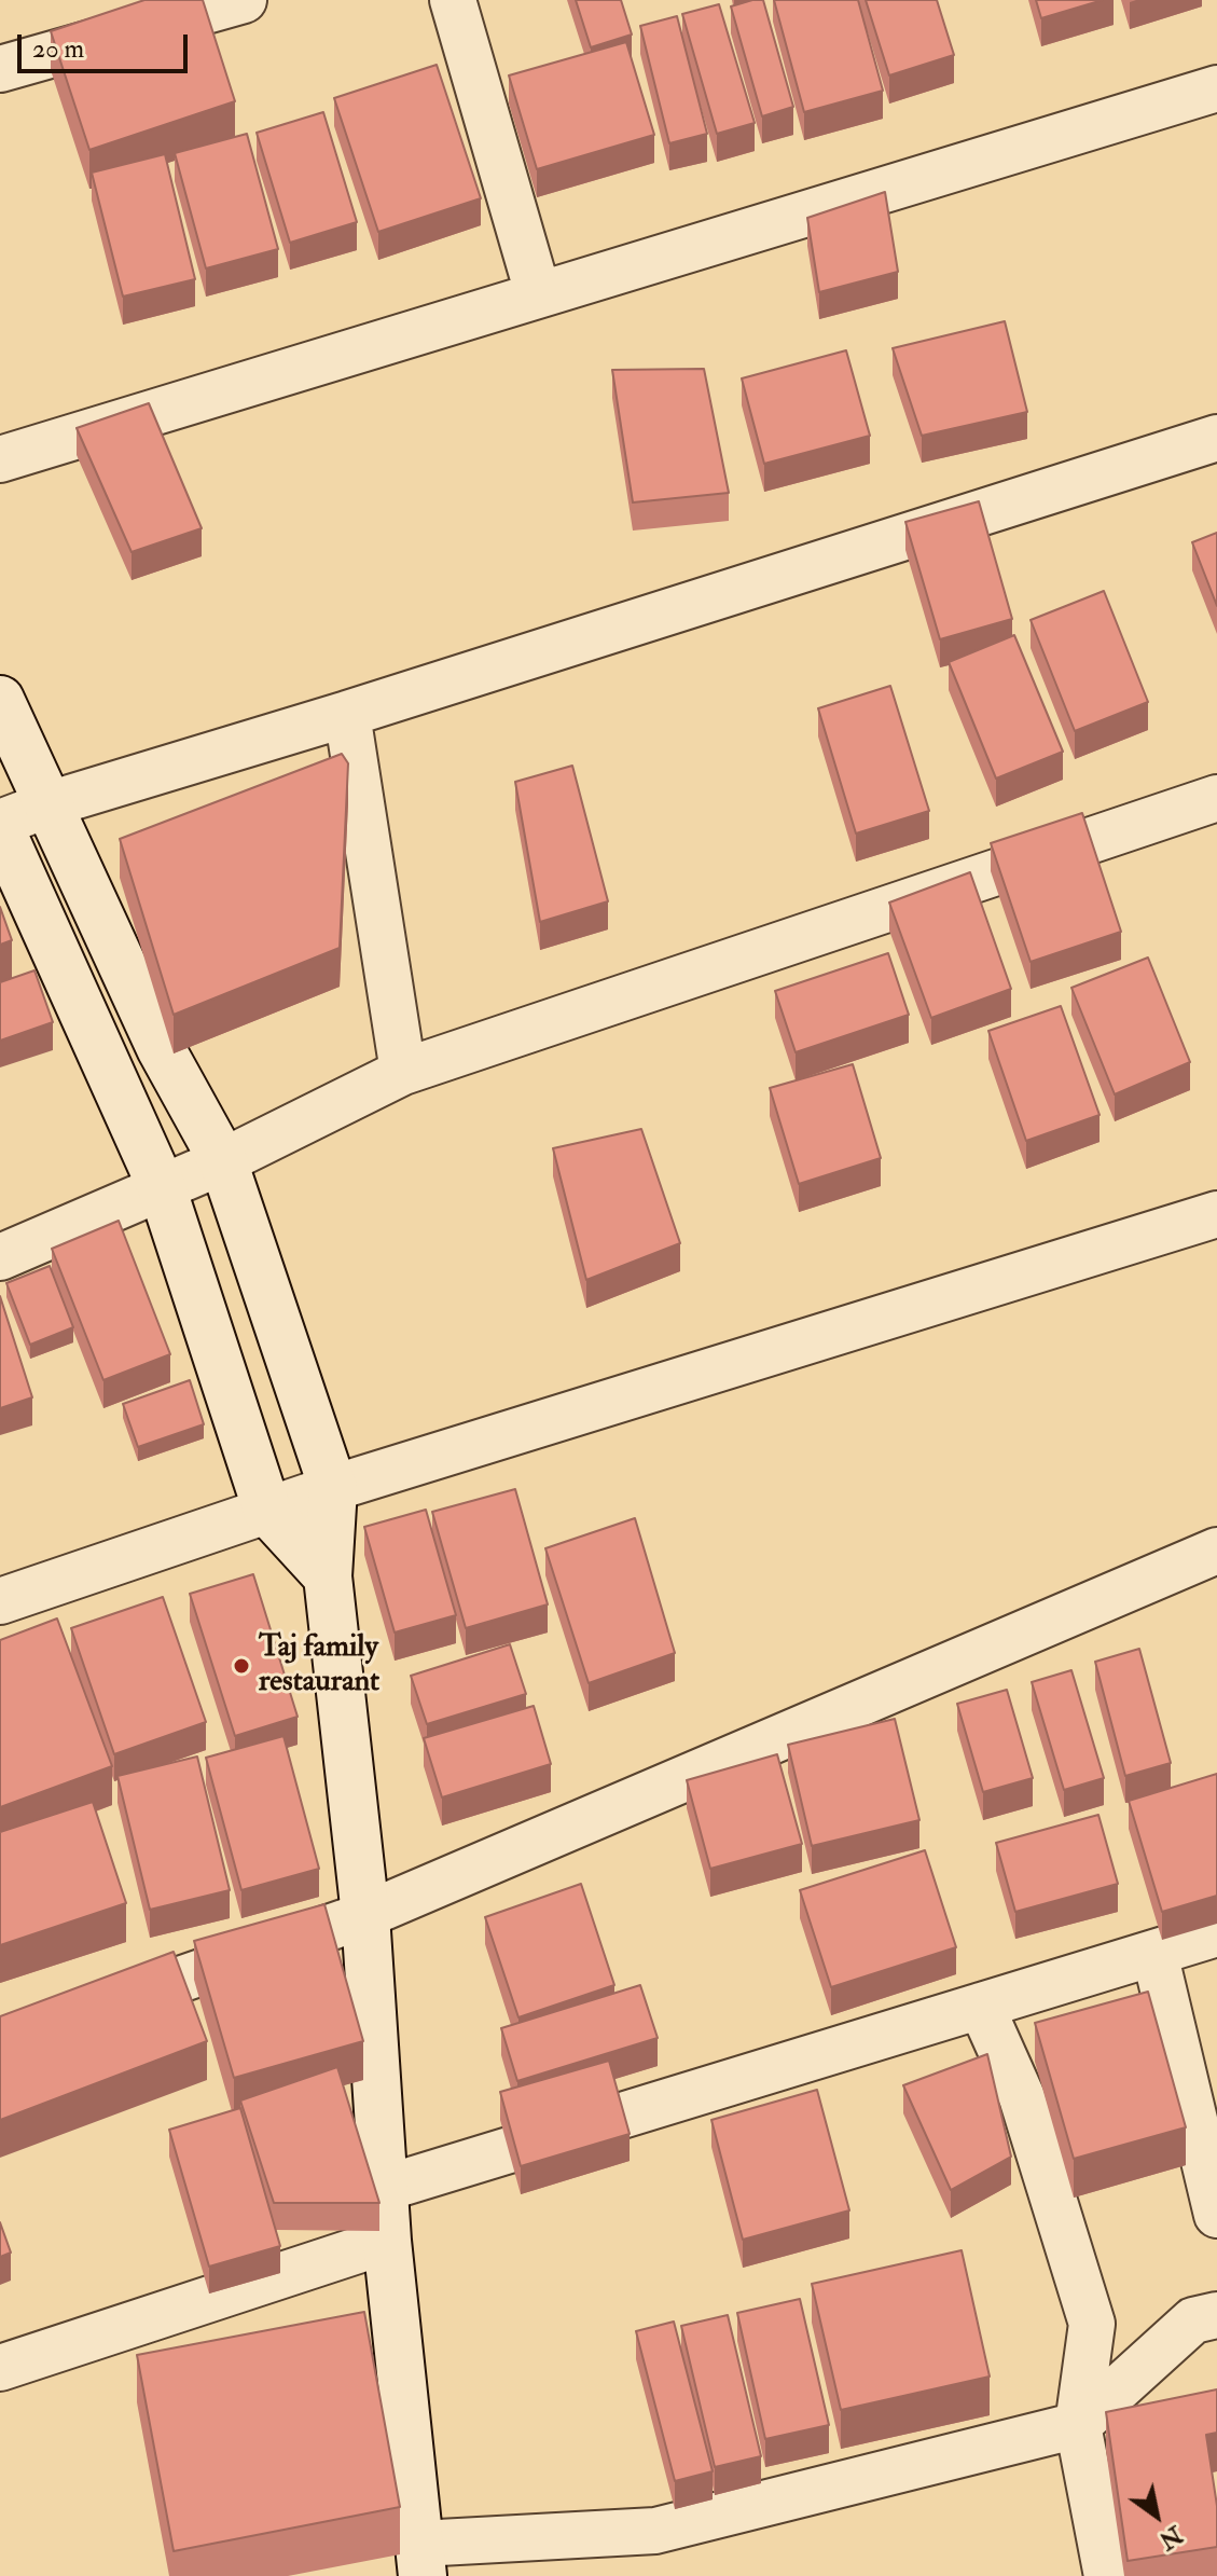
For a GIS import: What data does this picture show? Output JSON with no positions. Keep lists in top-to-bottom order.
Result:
{
  "places": ["Taj family restaurant"],
  "scale_bar": "20 m",
  "north": "bottom right"
}
